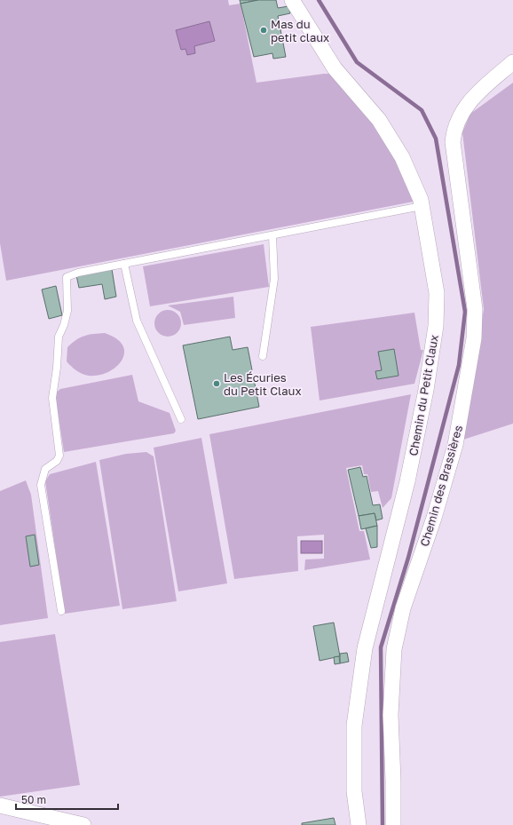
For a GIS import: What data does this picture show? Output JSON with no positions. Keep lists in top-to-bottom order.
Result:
{
  "streets": {
    "street": ["Chemin du Petit Claux", "Chemin des Brassières"]
  },
  "places": ["Mas du petit claux", "Les Écuries du Petit Claux"],
  "scale_bar": "50 m"
}
